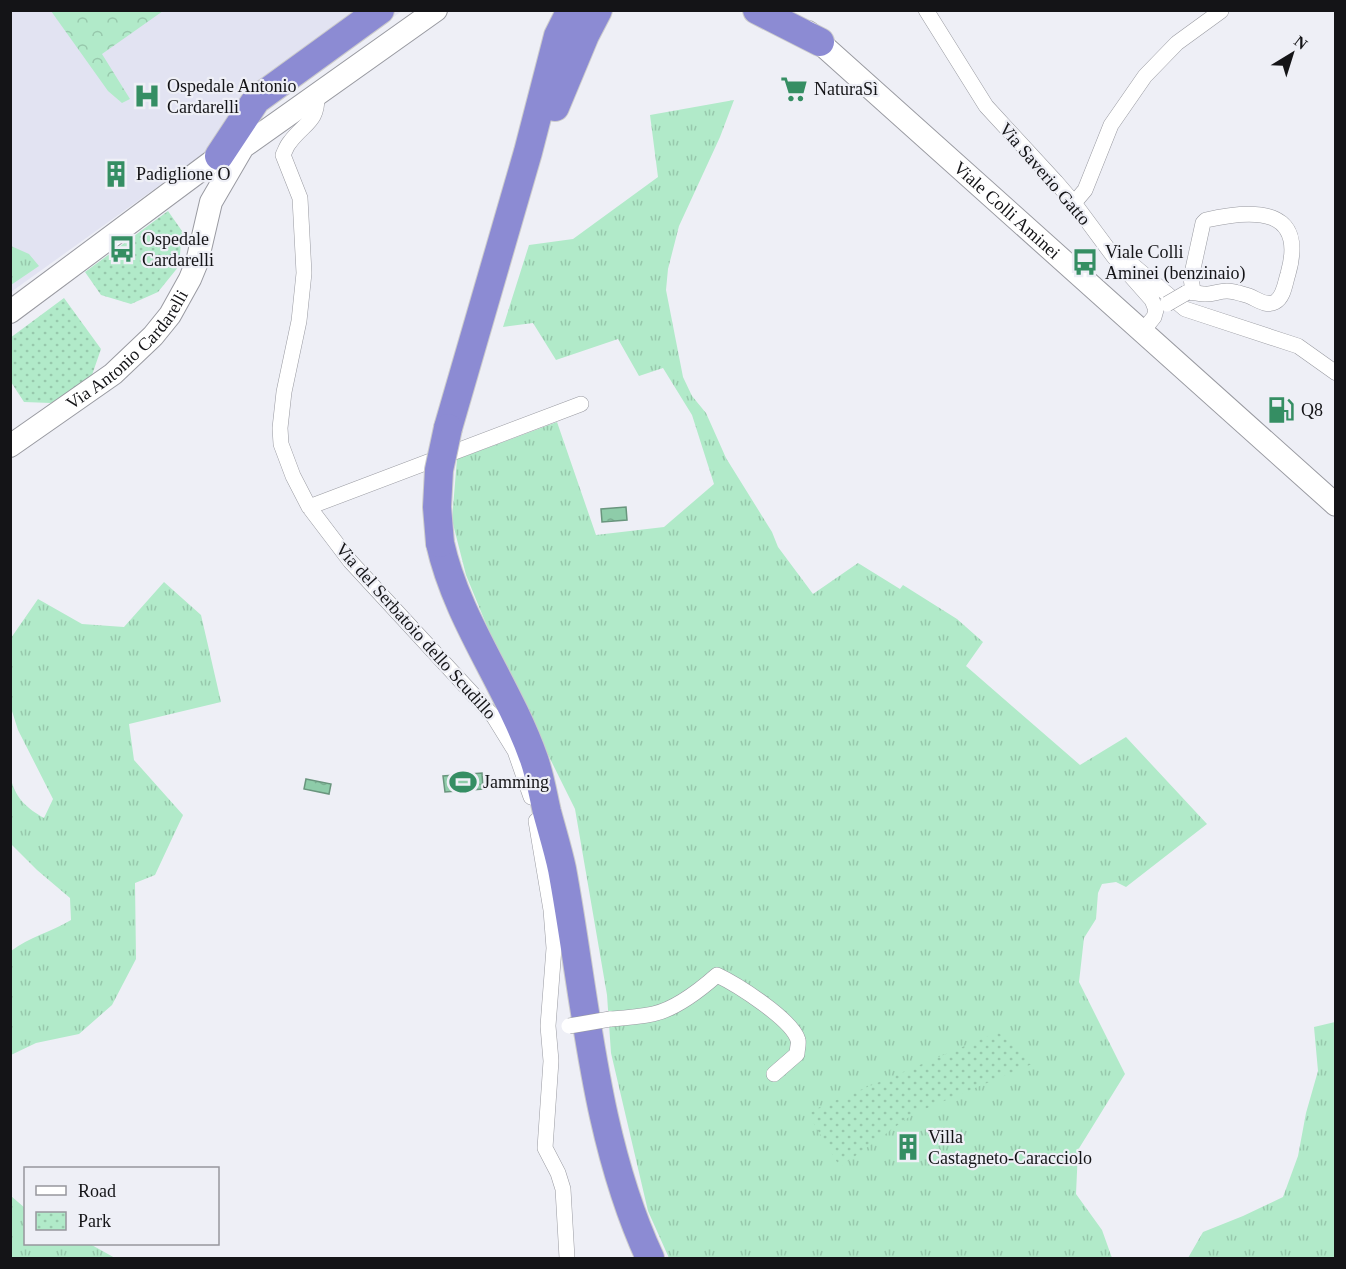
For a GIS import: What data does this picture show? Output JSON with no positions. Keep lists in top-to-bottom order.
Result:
{
  "streets": {
    "main road": ["Viale Colli Aminei", "Via Antonio Cardarelli"],
    "street": ["Via Saverio Gatto", "Via del Serbatoio dello Scudillo"]
  },
  "crossings": [
    ["Via Antonio Cardarelli", "Via del Serbatoio dello Scudillo"]
  ],
  "places": {
    "supermarket": ["NaturaSì"],
    "hospital": ["Ospedale Antonio Cardarelli"],
    "building": ["Padiglione O", "Villa Castagneto-Caracciolo"],
    "bus stop": ["Ospedale Cardarelli", "Viale Colli Aminei (benzinaio)"],
    "fuel station": ["Q8"],
    "sports": ["Jamming"]
  },
  "legend": ["Road", "Park"],
  "north": "top right"
}
